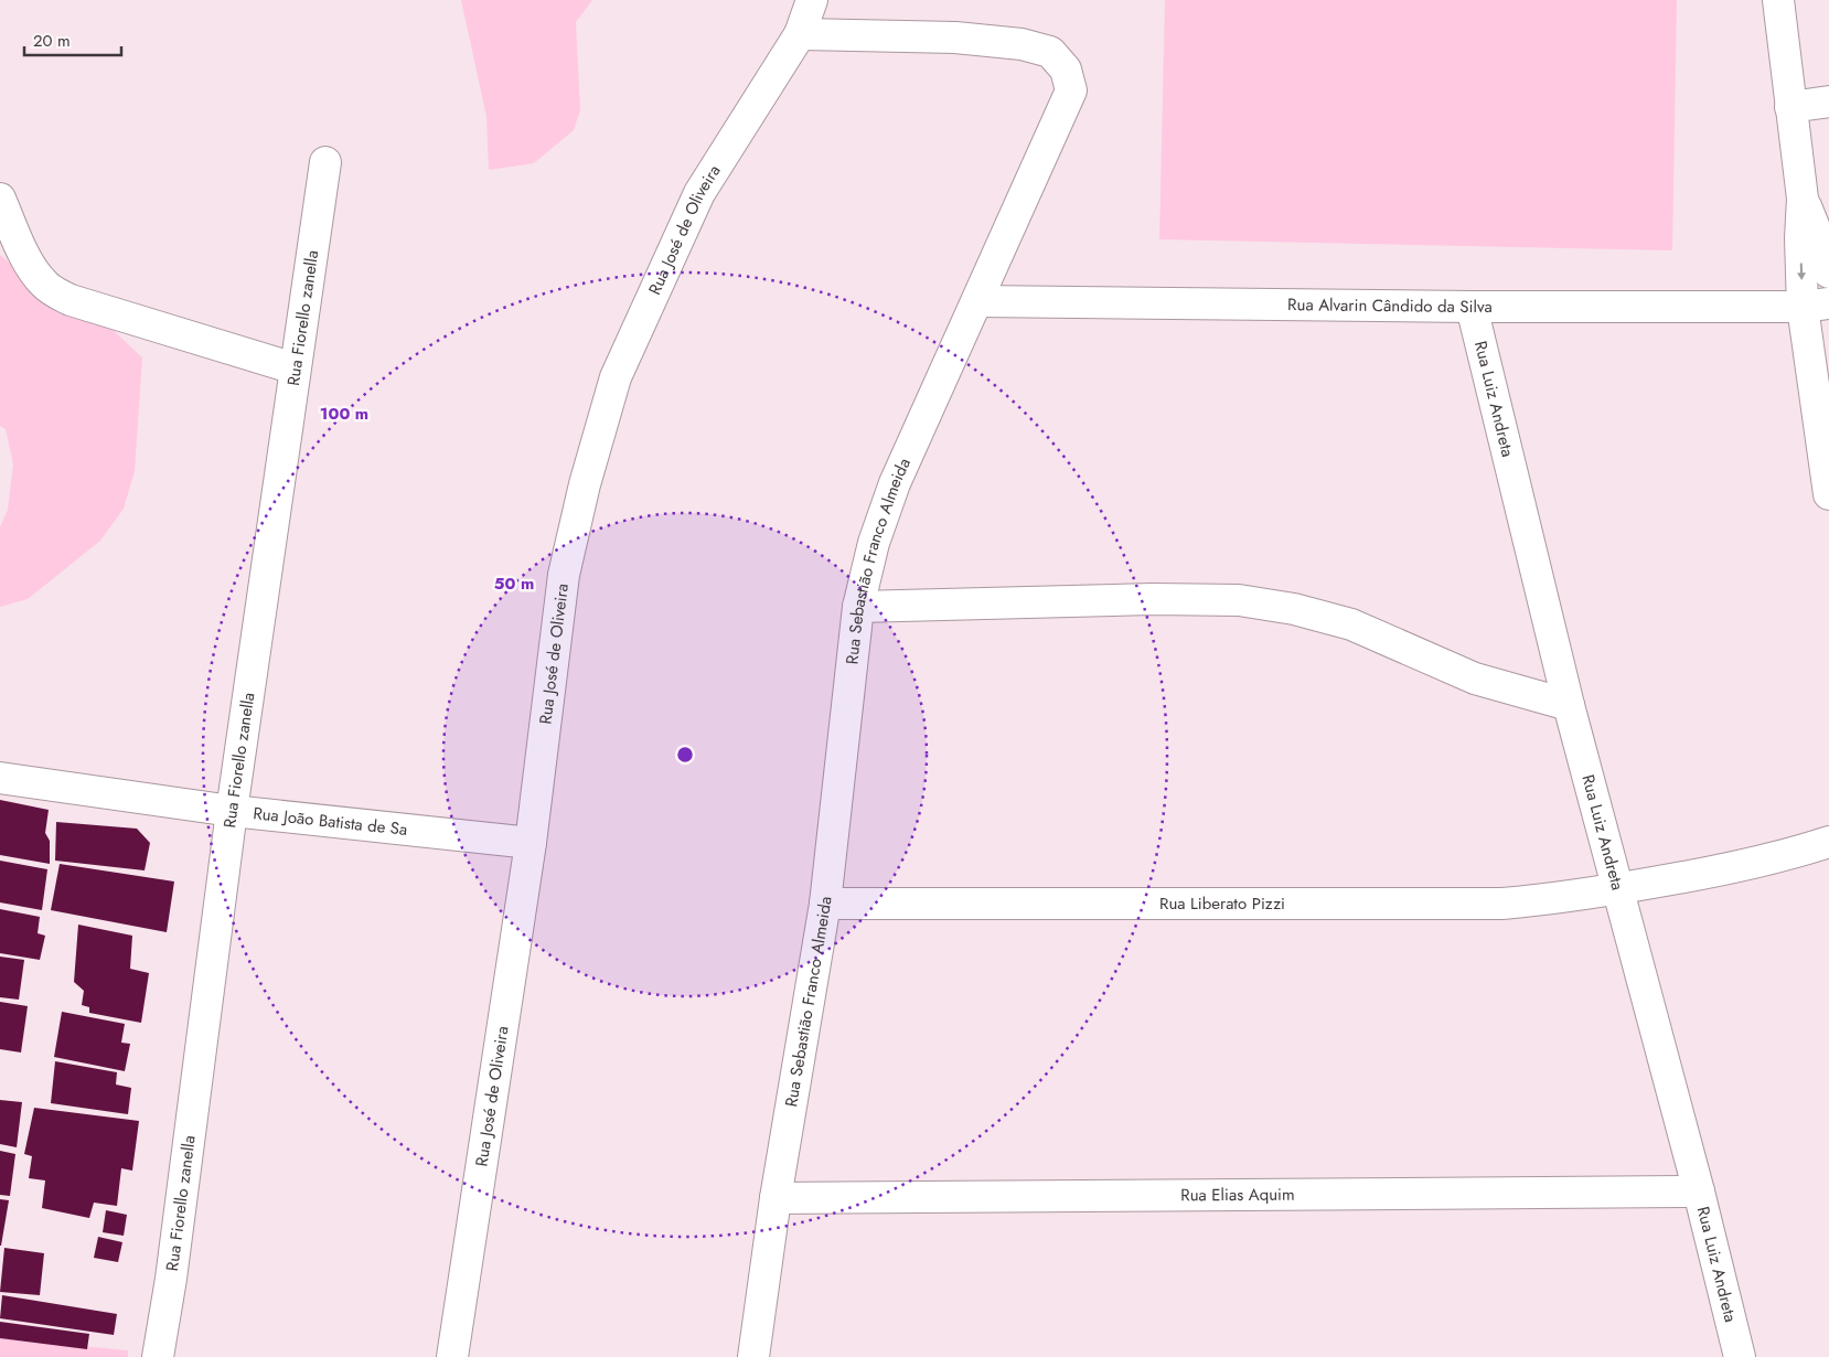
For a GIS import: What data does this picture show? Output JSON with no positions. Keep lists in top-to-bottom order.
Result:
{
  "streets": {
    "street": [
      "Rua José de Oliveira",
      "Rua Alvarin Cândido da Silva",
      "Rua Fiorello zanella",
      "Rua Luiz Andreta",
      "Rua Sebastião Franco Almeida",
      "Rua João Batista de Sa",
      "Rua Liberato Pizzi",
      "Rua Elias Aquim"
    ]
  },
  "crossings": [
    ["Rua José de Oliveira", "Rua Sebastião Franco Almeida"],
    ["Rua José de Oliveira", "Rua João Batista de Sa"],
    ["Rua Alvarin Cândido da Silva", "Rua Luiz Andreta"],
    ["Rua Alvarin Cândido da Silva", "Rua Sebastião Franco Almeida"],
    ["Rua Fiorello zanella", "Rua João Batista de Sa"],
    ["Rua Luiz Andreta", "Rua Liberato Pizzi"],
    ["Rua Luiz Andreta", "Rua Elias Aquim"],
    ["Rua Sebastião Franco Almeida", "Rua Liberato Pizzi"],
    ["Rua Sebastião Franco Almeida", "Rua Elias Aquim"]
  ],
  "scale_bar": "20 m",
  "rings": ["100 m", "50 m"]
}
